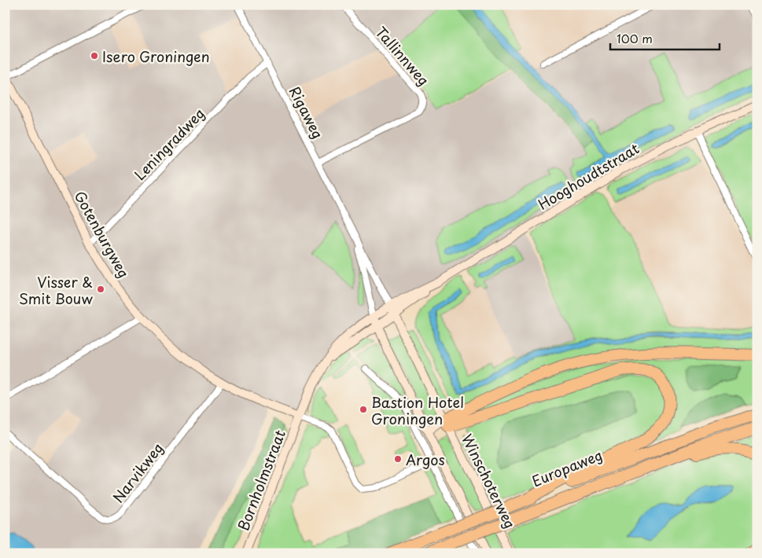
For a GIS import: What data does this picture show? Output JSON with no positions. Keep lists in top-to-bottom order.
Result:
{
  "streets": {
    "highway": ["Europaweg"],
    "street": [
      "Tallinnweg",
      "Rigaweg",
      "Leningradweg",
      "Hooghoudtstraat",
      "Gotenburgweg",
      "Narvikweg",
      "Bornholmstraat",
      "Winschoterweg"
    ]
  },
  "crossings": [
    ["Tallinnweg", "Rigaweg"],
    ["Rigaweg", "Leningradweg"],
    ["Rigaweg", "Hooghoudtstraat"],
    ["Rigaweg", "Bornholmstraat"],
    ["Rigaweg", "Winschoterweg"],
    ["Leningradweg", "Gotenburgweg"],
    ["Hooghoudtstraat", "Bornholmstraat"],
    ["Hooghoudtstraat", "Winschoterweg"],
    ["Gotenburgweg", "Narvikweg"],
    ["Gotenburgweg", "Bornholmstraat"],
    ["Bornholmstraat", "Winschoterweg"]
  ],
  "places": [
    "Isero Groningen",
    "Visser & Smit Bouw",
    "Bastion Hotel Groningen",
    "Argos"
  ],
  "scale_bar": "100 m"
}
